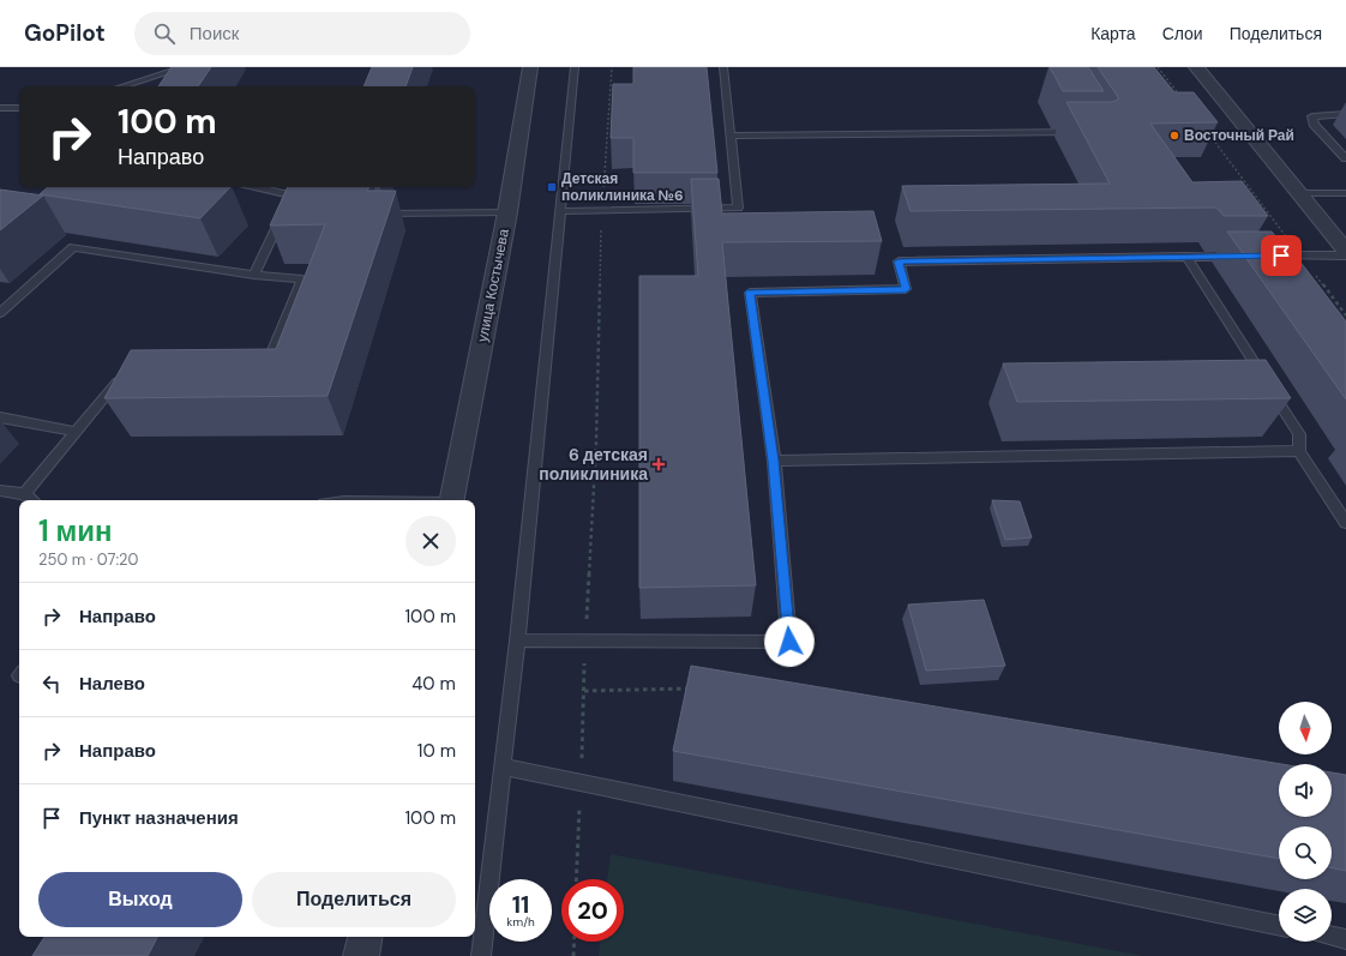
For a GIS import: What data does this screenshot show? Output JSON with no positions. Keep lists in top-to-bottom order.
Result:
{
  "streets": {
    "street": ["улица Костычева"]
  },
  "places": {
    "other": ["Восточный Рай"],
    "transit": ["Детская поликлиника №6"],
    "health": ["6 детская поликлиника"]
  },
  "north": "bottom",
  "page": {
    "header": "GoPilot",
    "search": "Поиск",
    "nav": ["Карта", "Слои", "Поделиться"],
    "turn": ["100 m", "Направо"],
    "heading": ["1 мин", "250 m · 07:20"],
    "list": [
      {
        "name": "Направо",
        "value": "100 m"
      },
      {
        "name": "Налево",
        "value": "40 m"
      },
      {
        "name": "Направо",
        "value": "10 m"
      },
      {
        "name": "Пункт назначения",
        "value": "100 m"
      }
    ],
    "buttons": ["Выход", "Поделиться"],
    "speed": "11 km/h",
    "limit": "20"
  }
}
